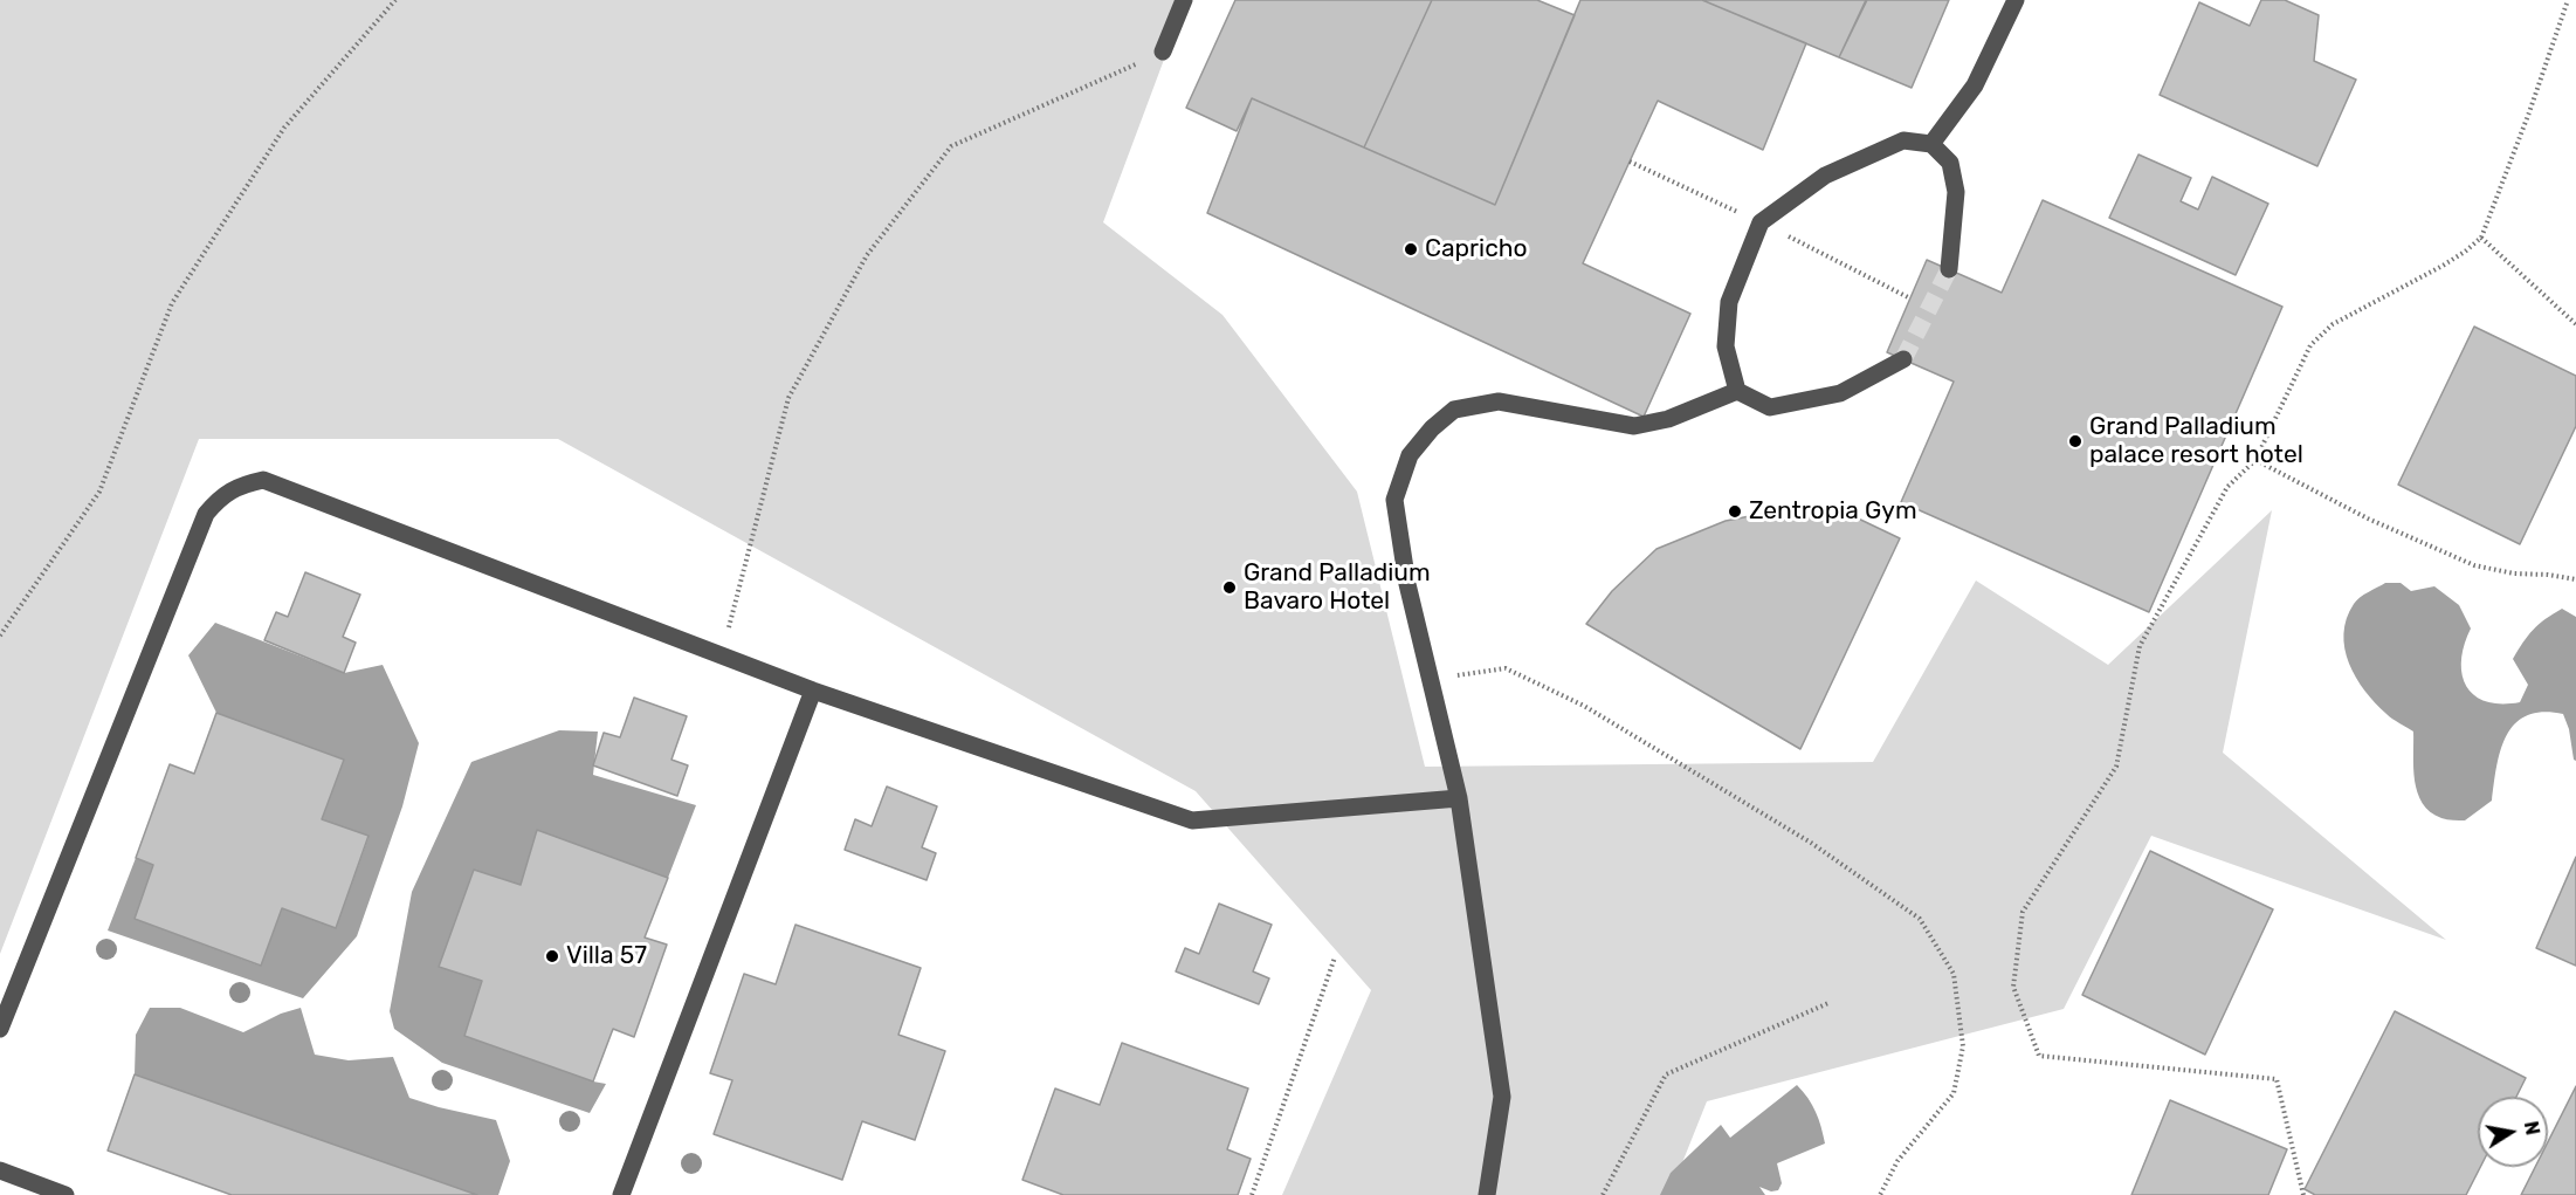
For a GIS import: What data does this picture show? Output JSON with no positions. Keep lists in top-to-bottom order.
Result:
{
  "places": [
    "Capricho",
    "Grand Palladium palace resort hotel",
    "Zentropia Gym",
    "Grand Palladium Bavaro Hotel",
    "Villa 57"
  ],
  "north": "right"
}
